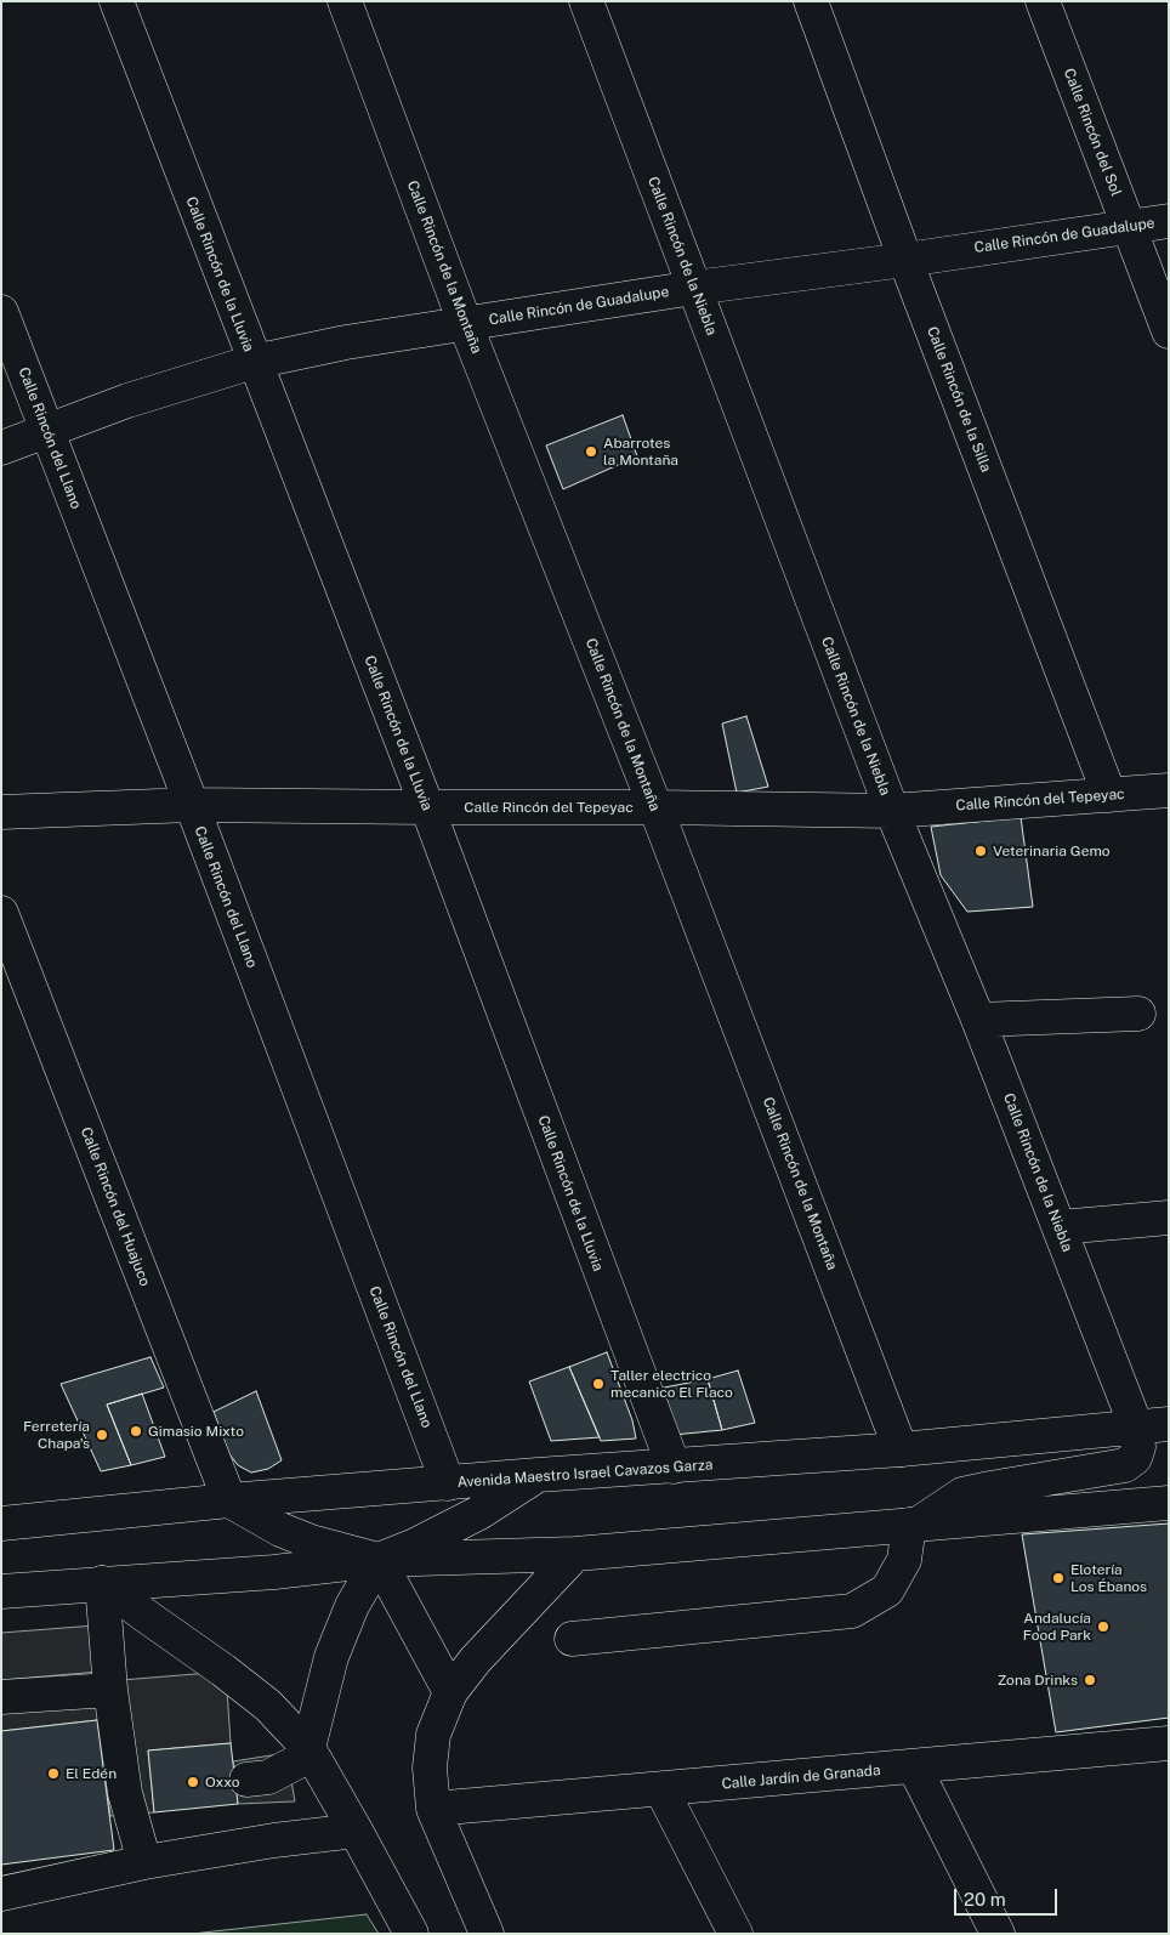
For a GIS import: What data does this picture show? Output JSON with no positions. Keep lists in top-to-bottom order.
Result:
{
  "streets": {
    "street": [
      "Calle Rincón del Sol",
      "Calle Rincón de Guadalupe",
      "Calle Rincón de la Niebla",
      "Calle Rincón de la Montaña",
      "Calle Rincón de la Lluvia",
      "Calle Rincón de la Silla",
      "Calle Rincón del Llano",
      "Calle Rincón del Tepeyac",
      "Calle Rincón del Huajuco",
      "Avenida Maestro Israel Cavazos Garza",
      "Calle Jardín de Granada"
    ]
  },
  "crossings": [
    ["Calle Rincón del Sol", "Calle Rincón de Guadalupe"],
    ["Calle Rincón de Guadalupe", "Calle Rincón de la Niebla"],
    ["Calle Rincón de Guadalupe", "Calle Rincón de la Montaña"],
    ["Calle Rincón de Guadalupe", "Calle Rincón de la Lluvia"],
    ["Calle Rincón de Guadalupe", "Calle Rincón de la Silla"],
    ["Calle Rincón de Guadalupe", "Calle Rincón del Llano"],
    ["Calle Rincón de la Niebla", "Calle Rincón del Tepeyac"],
    ["Calle Rincón de la Niebla", "Avenida Maestro Israel Cavazos Garza"],
    ["Calle Rincón de la Montaña", "Calle Rincón del Tepeyac"],
    ["Calle Rincón de la Montaña", "Avenida Maestro Israel Cavazos Garza"],
    ["Calle Rincón de la Lluvia", "Calle Rincón del Tepeyac"],
    ["Calle Rincón de la Lluvia", "Avenida Maestro Israel Cavazos Garza"],
    ["Calle Rincón de la Silla", "Calle Rincón del Tepeyac"],
    ["Calle Rincón del Llano", "Calle Rincón del Tepeyac"],
    ["Calle Rincón del Llano", "Avenida Maestro Israel Cavazos Garza"],
    ["Calle Rincón del Huajuco", "Avenida Maestro Israel Cavazos Garza"]
  ],
  "places": [
    "Abarrotes la Montaña",
    "Veterinaria Gemo",
    "Taller electrico mecanico El Flaco",
    "Gimasio Mixto",
    "Ferretería Chapa's",
    "Elotería Los Ébanos",
    "Andalucía Food Park",
    "Zona Drinks",
    "El Edén",
    "Oxxo"
  ],
  "scale_bar": "20 m"
}
